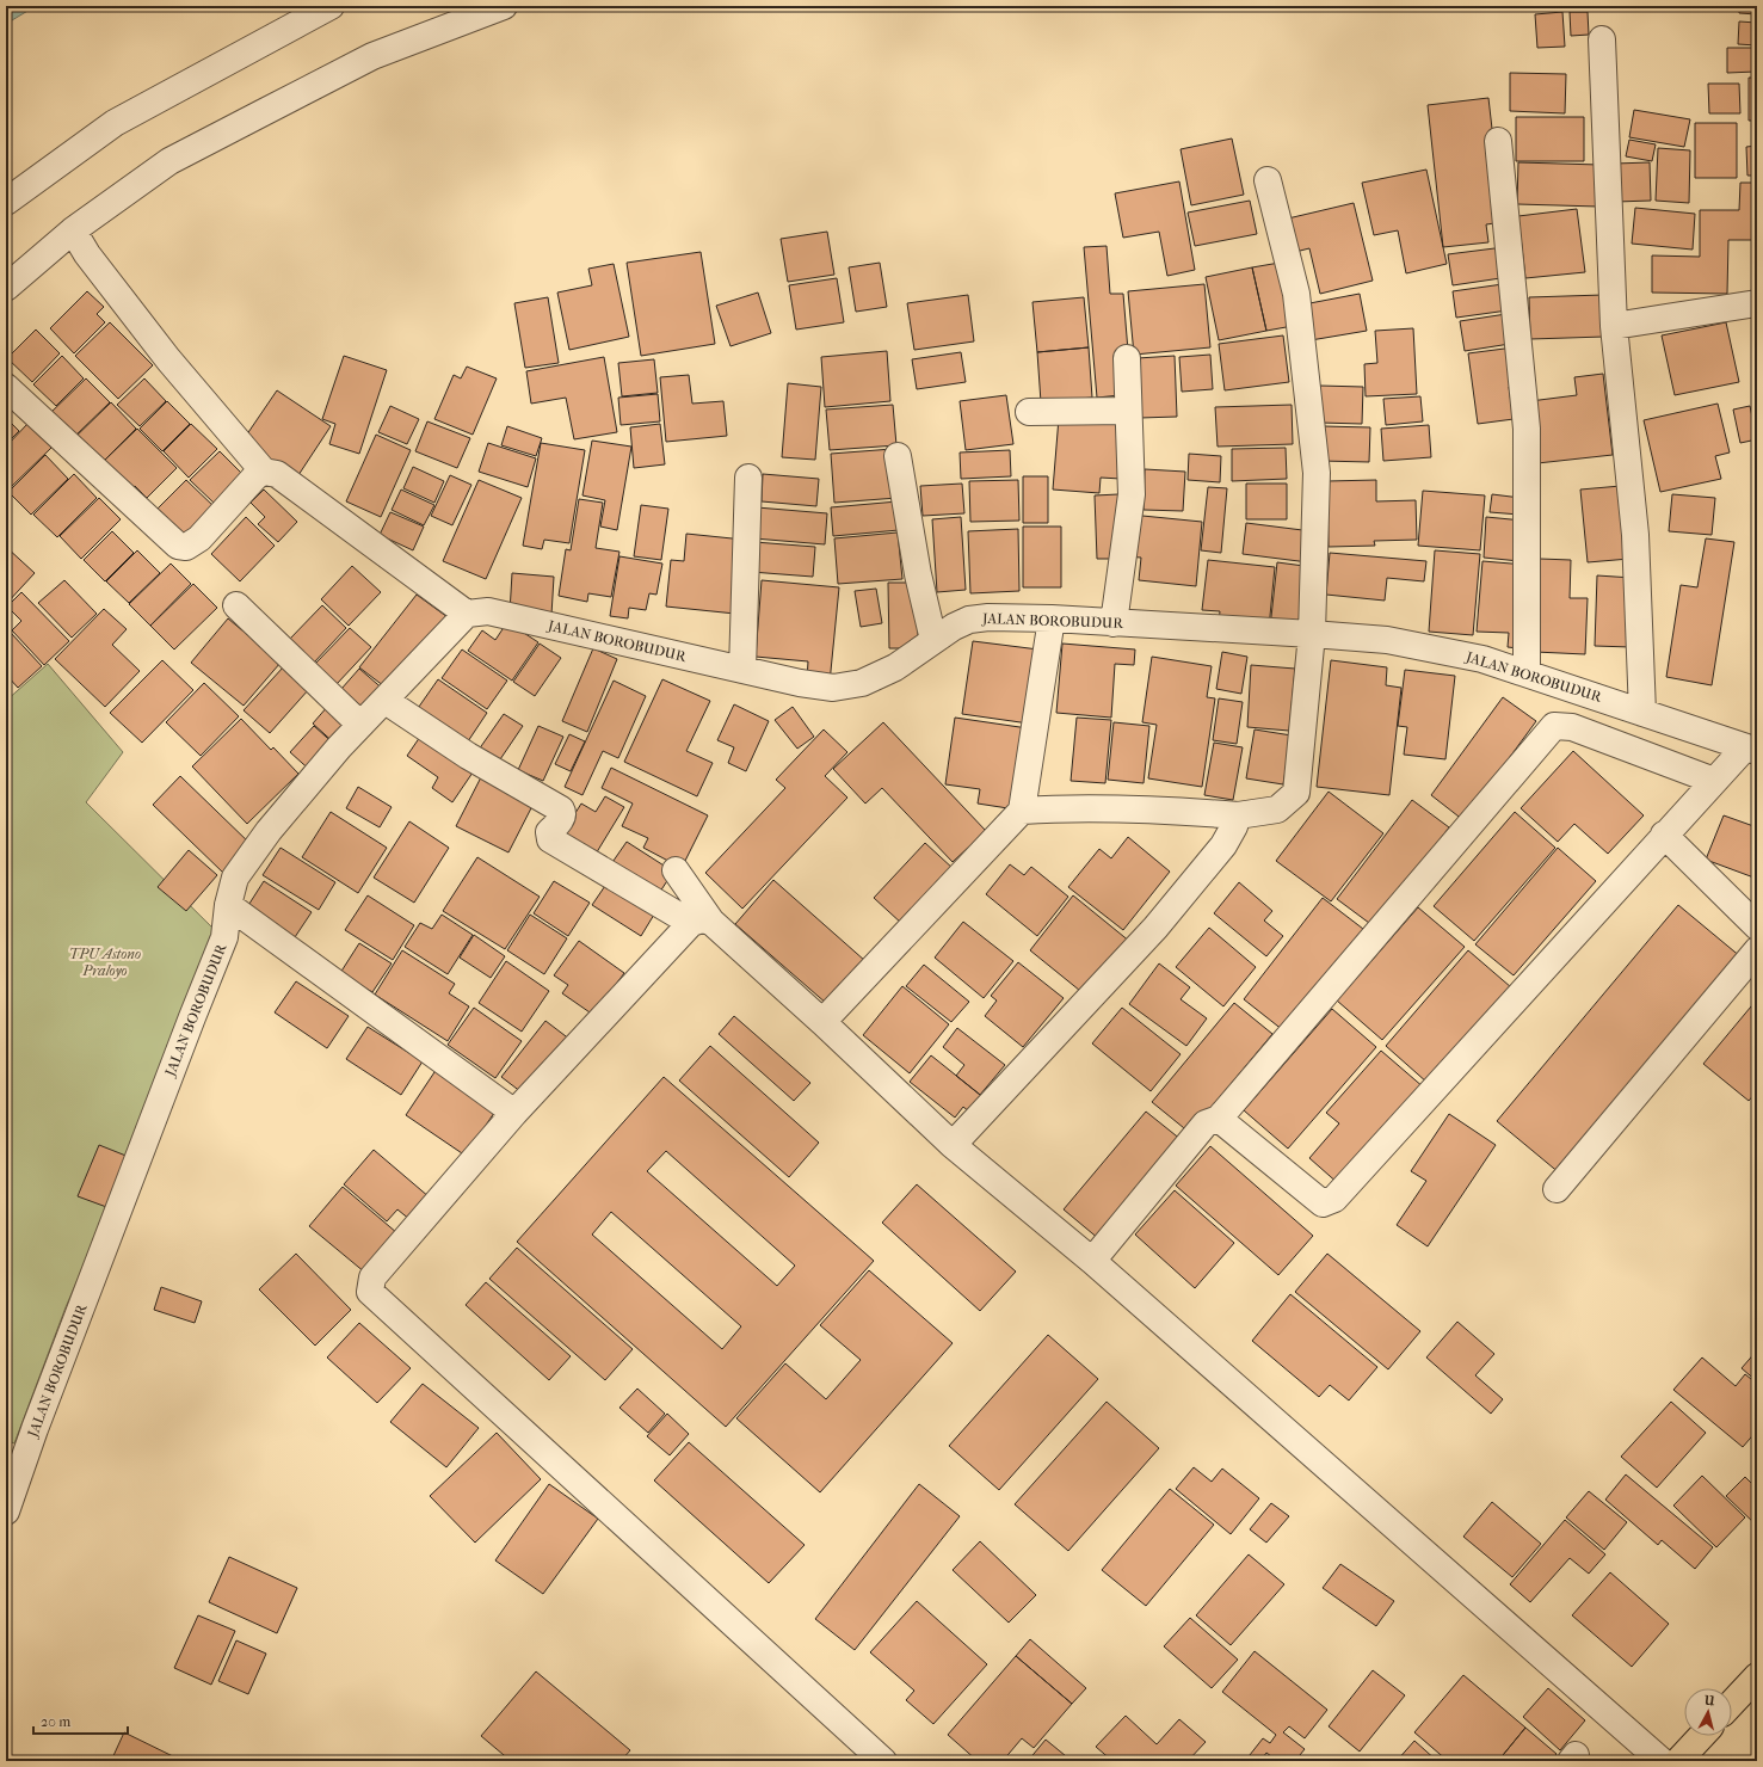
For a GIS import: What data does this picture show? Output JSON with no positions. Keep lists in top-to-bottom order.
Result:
{
  "streets": {
    "street": ["JALAN BOROBUDUR"]
  },
  "parks": ["TPU Astono Praloyo"],
  "scale_bar": "20 m",
  "north": "top"
}
